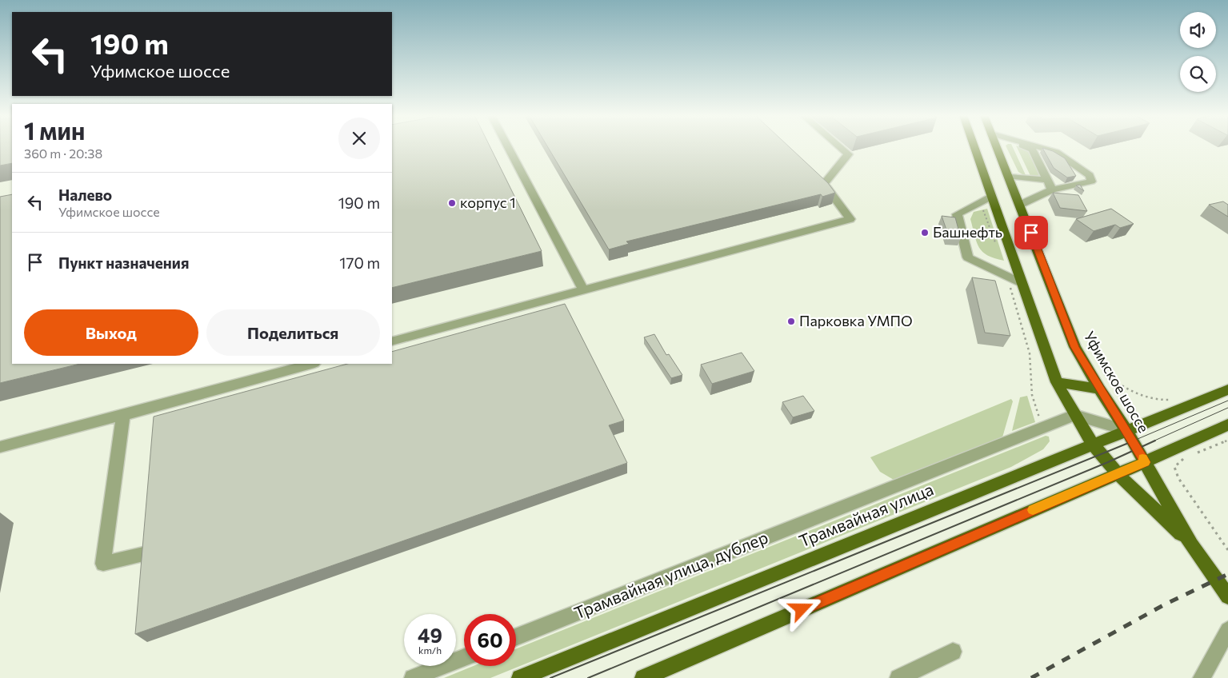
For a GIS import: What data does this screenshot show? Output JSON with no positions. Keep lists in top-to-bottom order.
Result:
{
  "streets": {
    "main road": ["Уфимское шоссе", "Трамвайная улица"],
    "street": ["Трамвайная улица, дублер"]
  },
  "crossings": [
    ["Уфимское шоссе", "Трамвайная улица"]
  ],
  "places": ["корпус 1", "Башнефть", "Парковка УМПО"],
  "page": {
    "turn": ["190 m", "Уфимское шоссе"],
    "heading": ["1 мин", "360 m · 20:38"],
    "list": [
      {
        "name": "Налево",
        "note": "Уфимское шоссе",
        "value": "190 m"
      },
      {
        "name": "Пункт назначения",
        "value": "170 m"
      }
    ],
    "buttons": ["Выход", "Поделиться"],
    "speed": "49 km/h",
    "limit": "60"
  }
}
